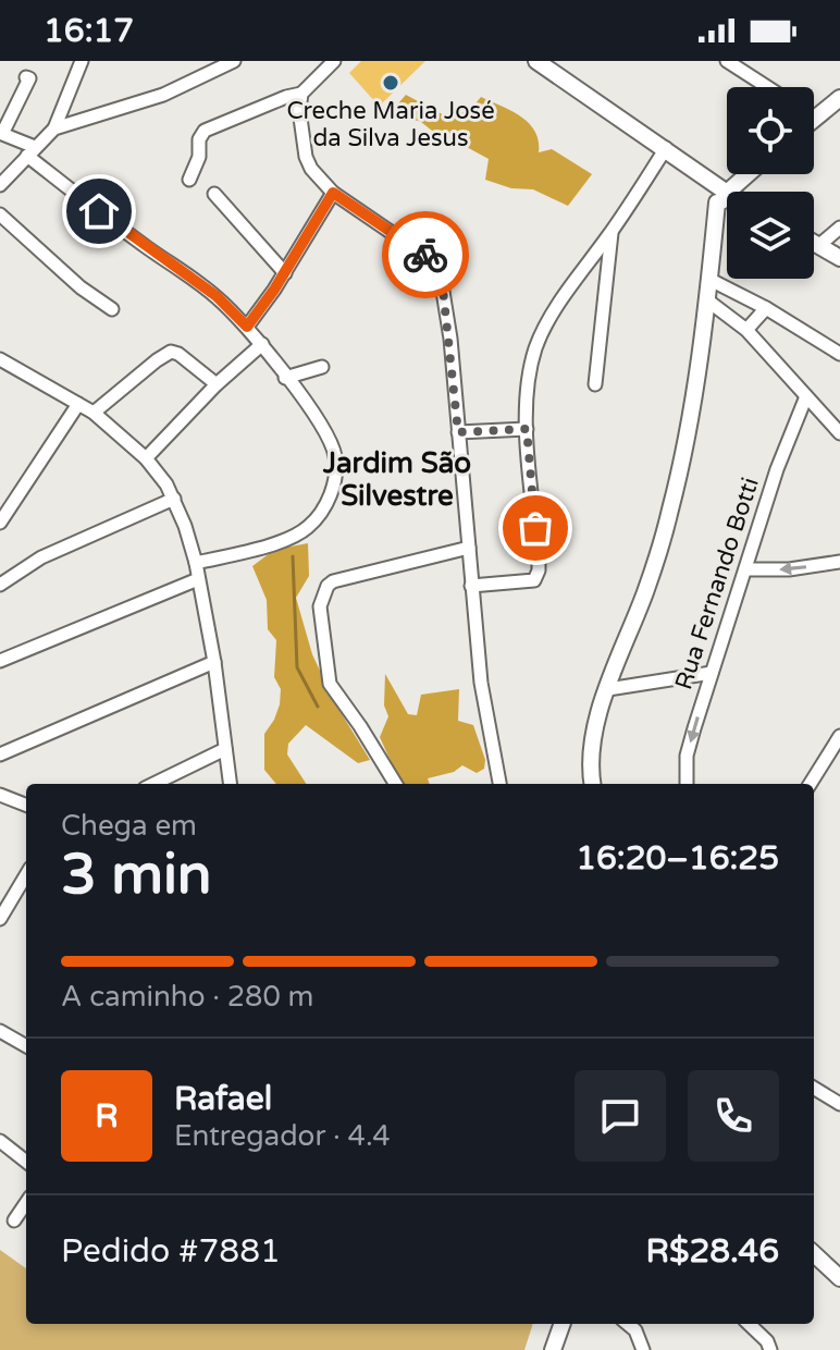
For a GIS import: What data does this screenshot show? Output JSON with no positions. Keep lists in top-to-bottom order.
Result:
{
  "streets": {
    "street": ["Rua Fernando Botti"]
  },
  "districts": ["Jardim São Silvestre"],
  "places": ["Creche Maria José da Silva Jesus"],
  "page": {
    "status": "16:17",
    "heading": ["3 min", "Chega em", "16:20–16:25"],
    "panel": [
      "Rafael",
      "Entregador · 4.4",
      "Pedido #7881",
      "R$28.46"
    ],
    "bar": "A caminho · 280 m",
    "round": "R"
  }
}
